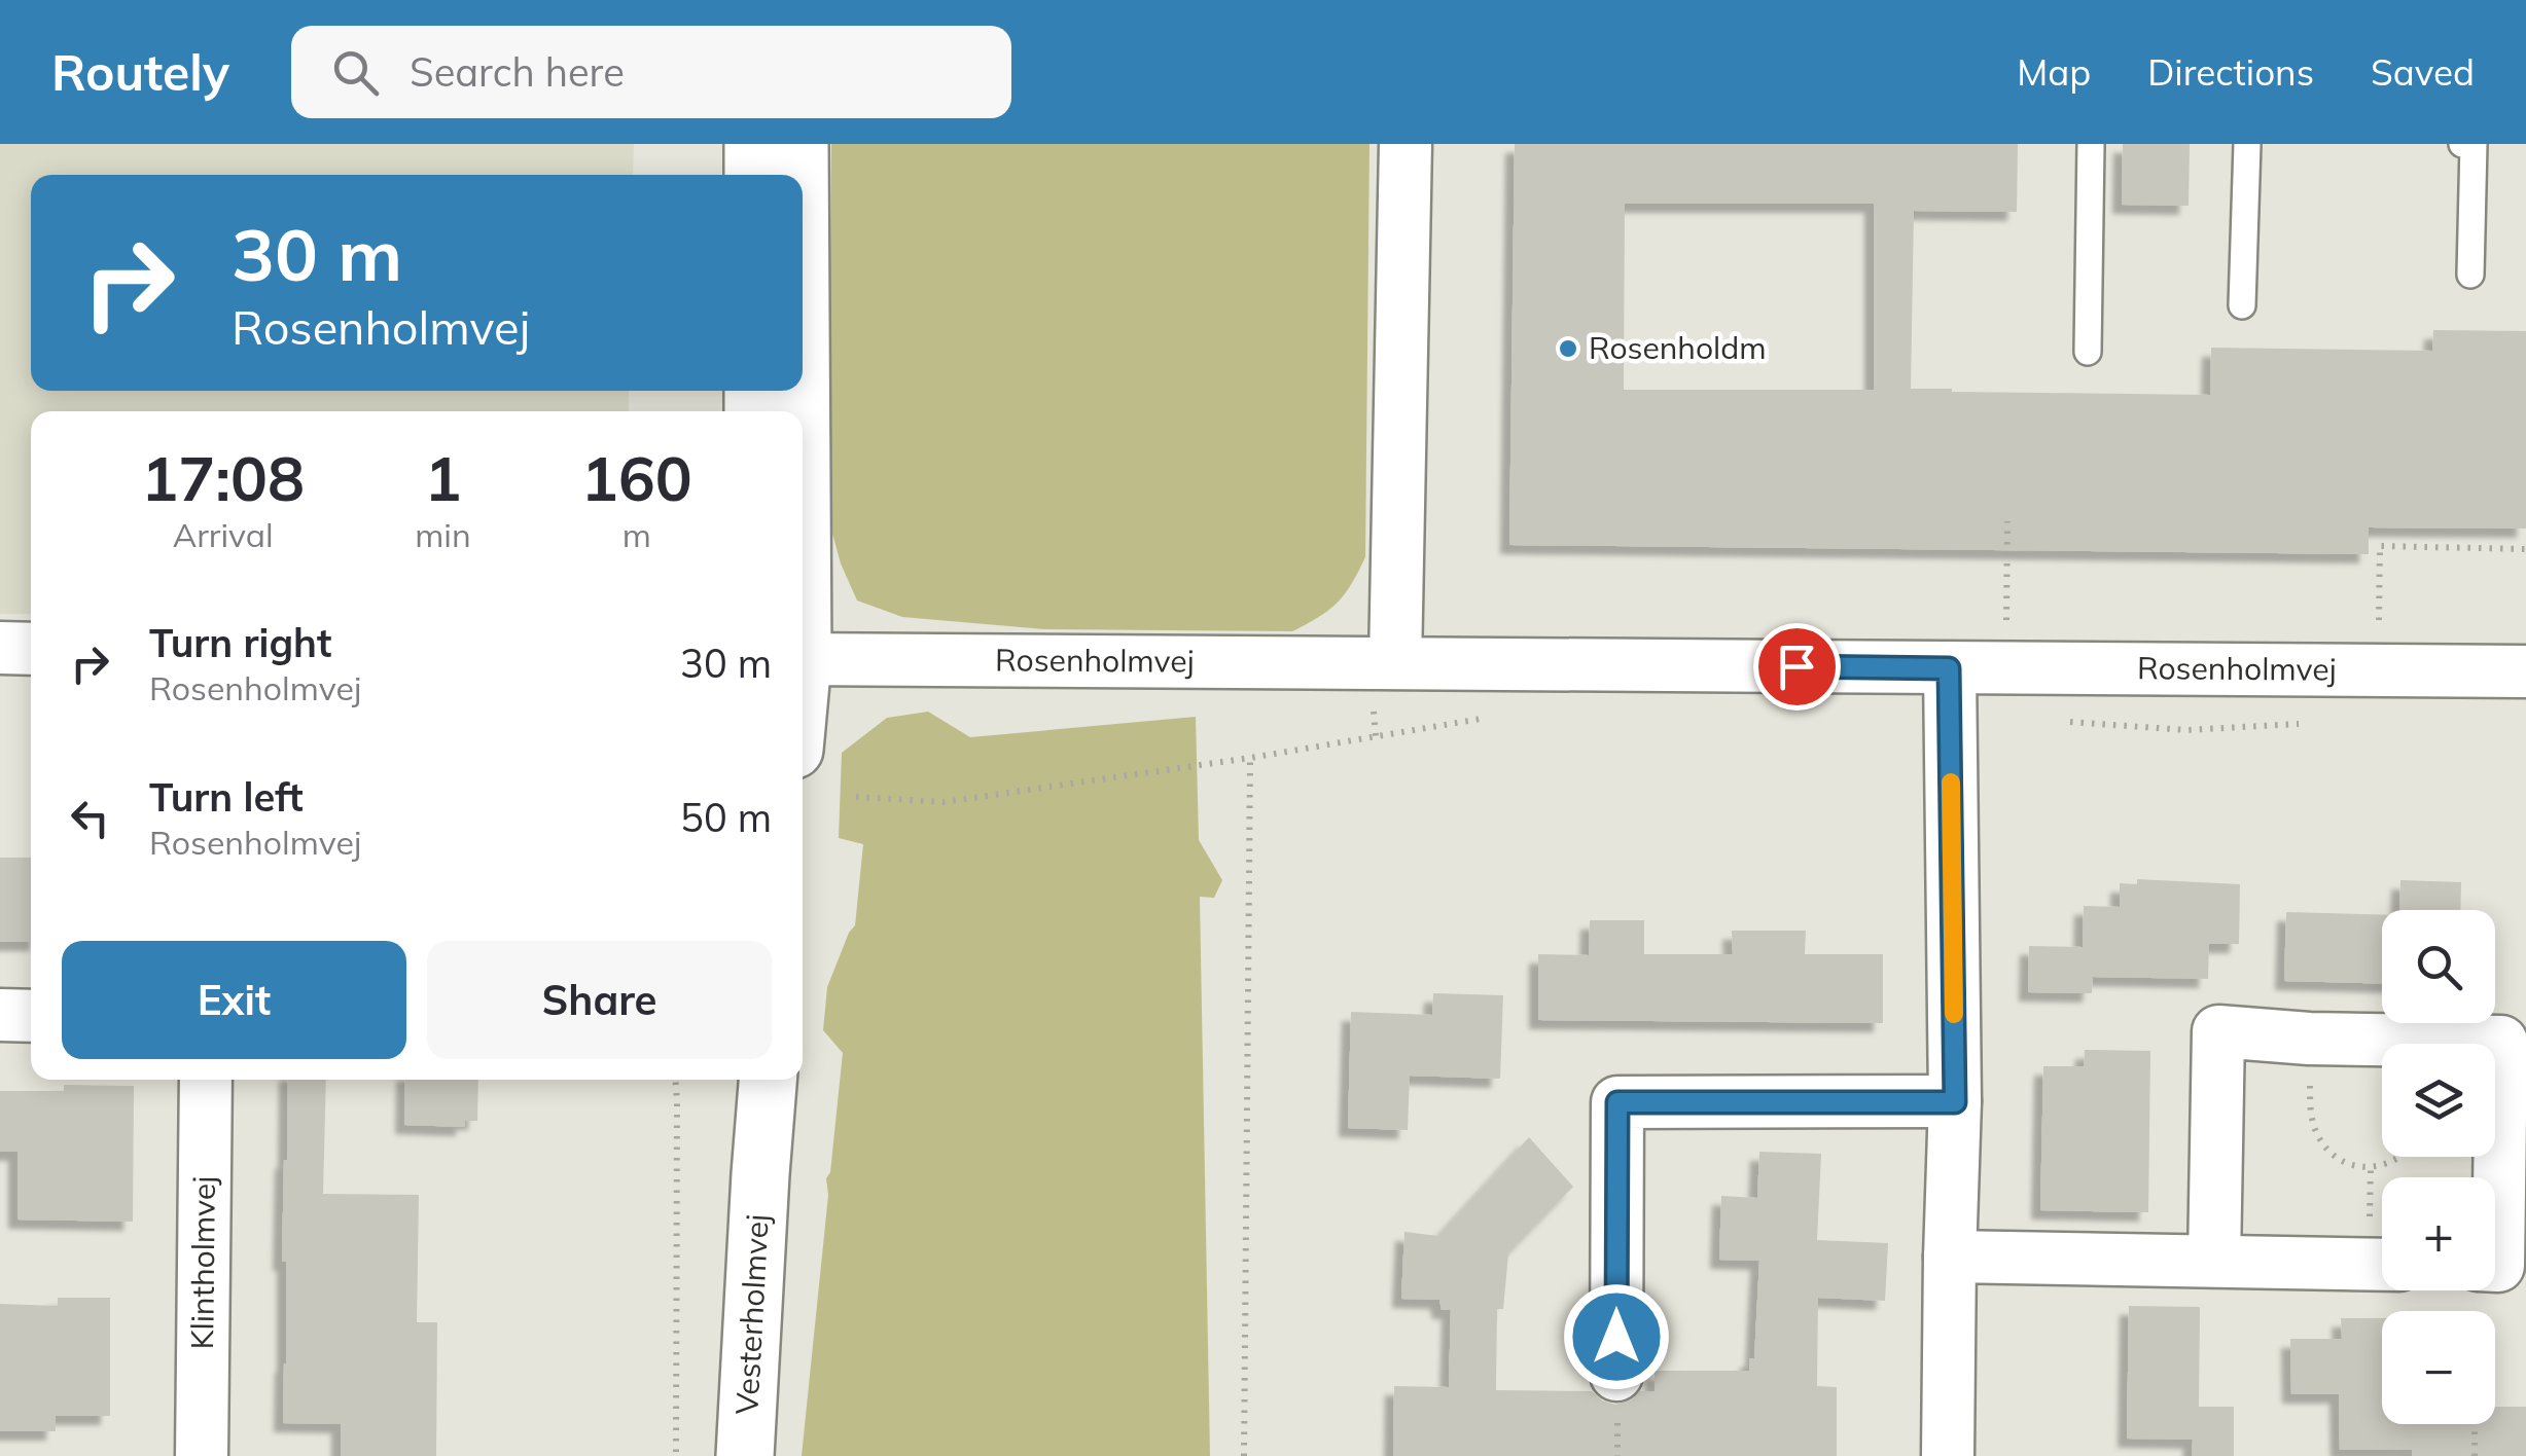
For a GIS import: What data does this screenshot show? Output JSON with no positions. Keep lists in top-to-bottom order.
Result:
{
  "streets": {
    "street": ["Rosenholmvej", "Klintholmvej", "Vesterholmvej"]
  },
  "places": ["Rosenholdm"],
  "page": {
    "header": "Routely",
    "search": "Search here",
    "nav": ["Map", "Directions", "Saved"],
    "turn": ["30 m", "Rosenholmvej"],
    "eta": [
      "17:08",
      "Arrival",
      "1",
      "min",
      "160",
      "m"
    ],
    "list": [
      {
        "name": "Turn right",
        "note": "Rosenholmvej",
        "value": "30 m"
      },
      {
        "name": "Turn left",
        "note": "Rosenholmvej",
        "value": "50 m"
      }
    ],
    "map_buttons": ["+", "−"],
    "buttons": ["Exit", "Share"]
  }
}
